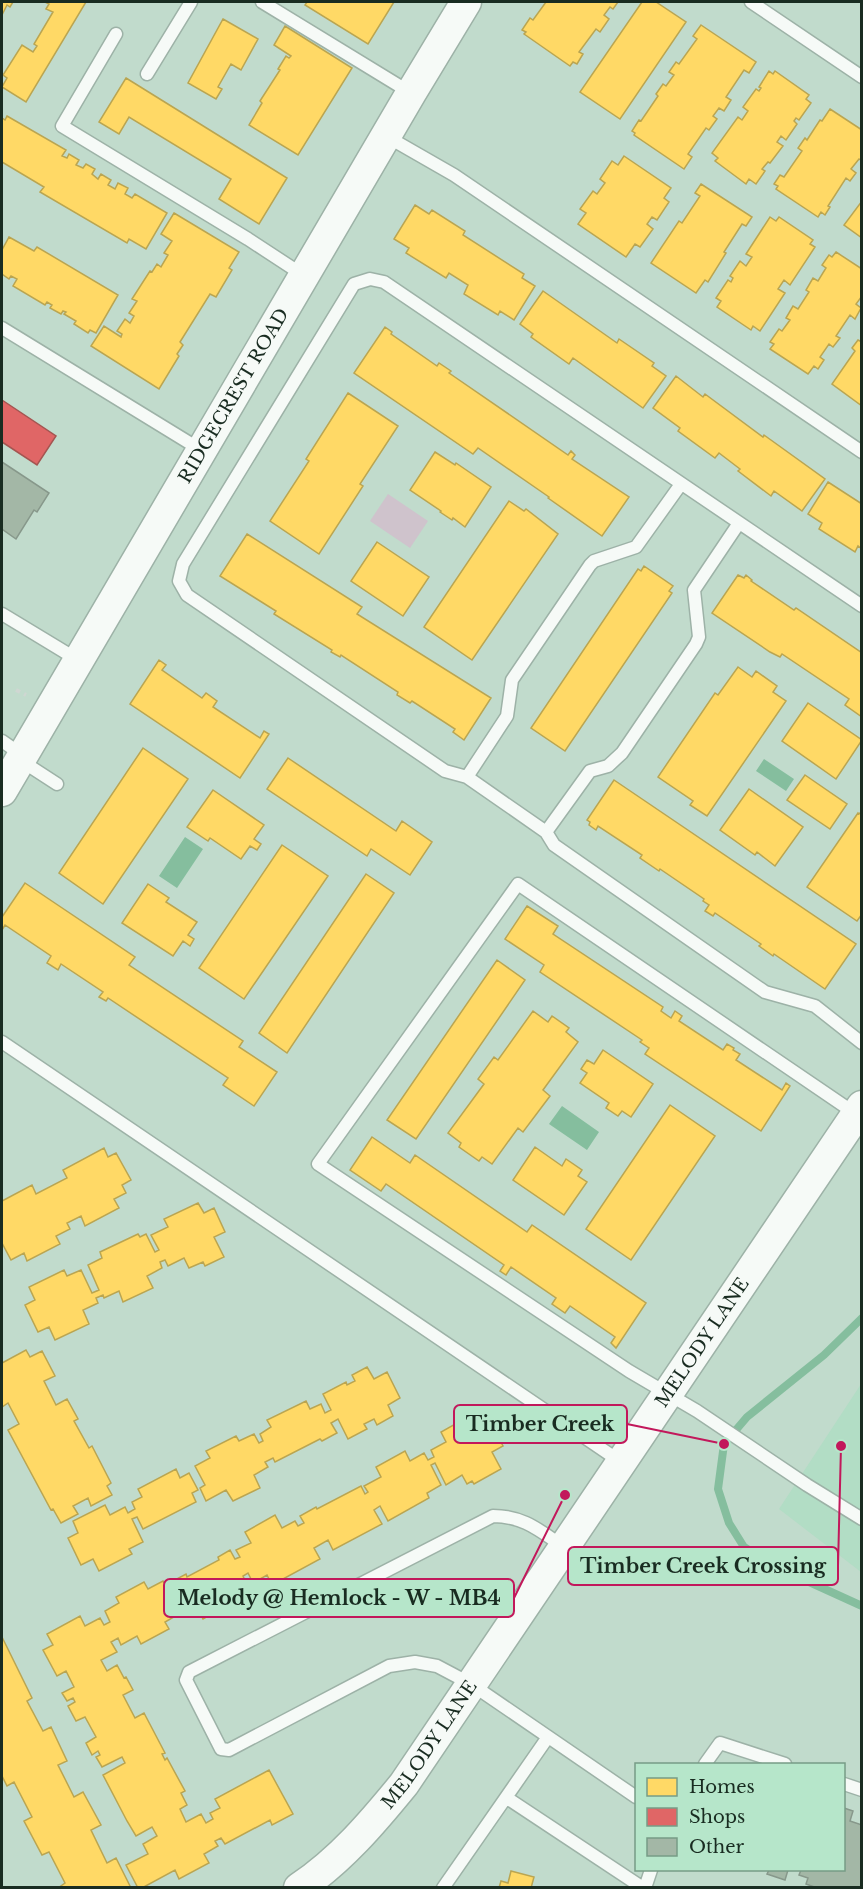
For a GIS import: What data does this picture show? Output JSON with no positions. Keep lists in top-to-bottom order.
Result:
{
  "streets": {
    "street": ["RIDGECREST ROAD", "MELODY LANE"]
  },
  "places": ["Timber Creek", "Timber Creek Crossing", "Melody @ Hemlock - W - MB4"],
  "legend": ["Homes", "Shops", "Other"]
}
